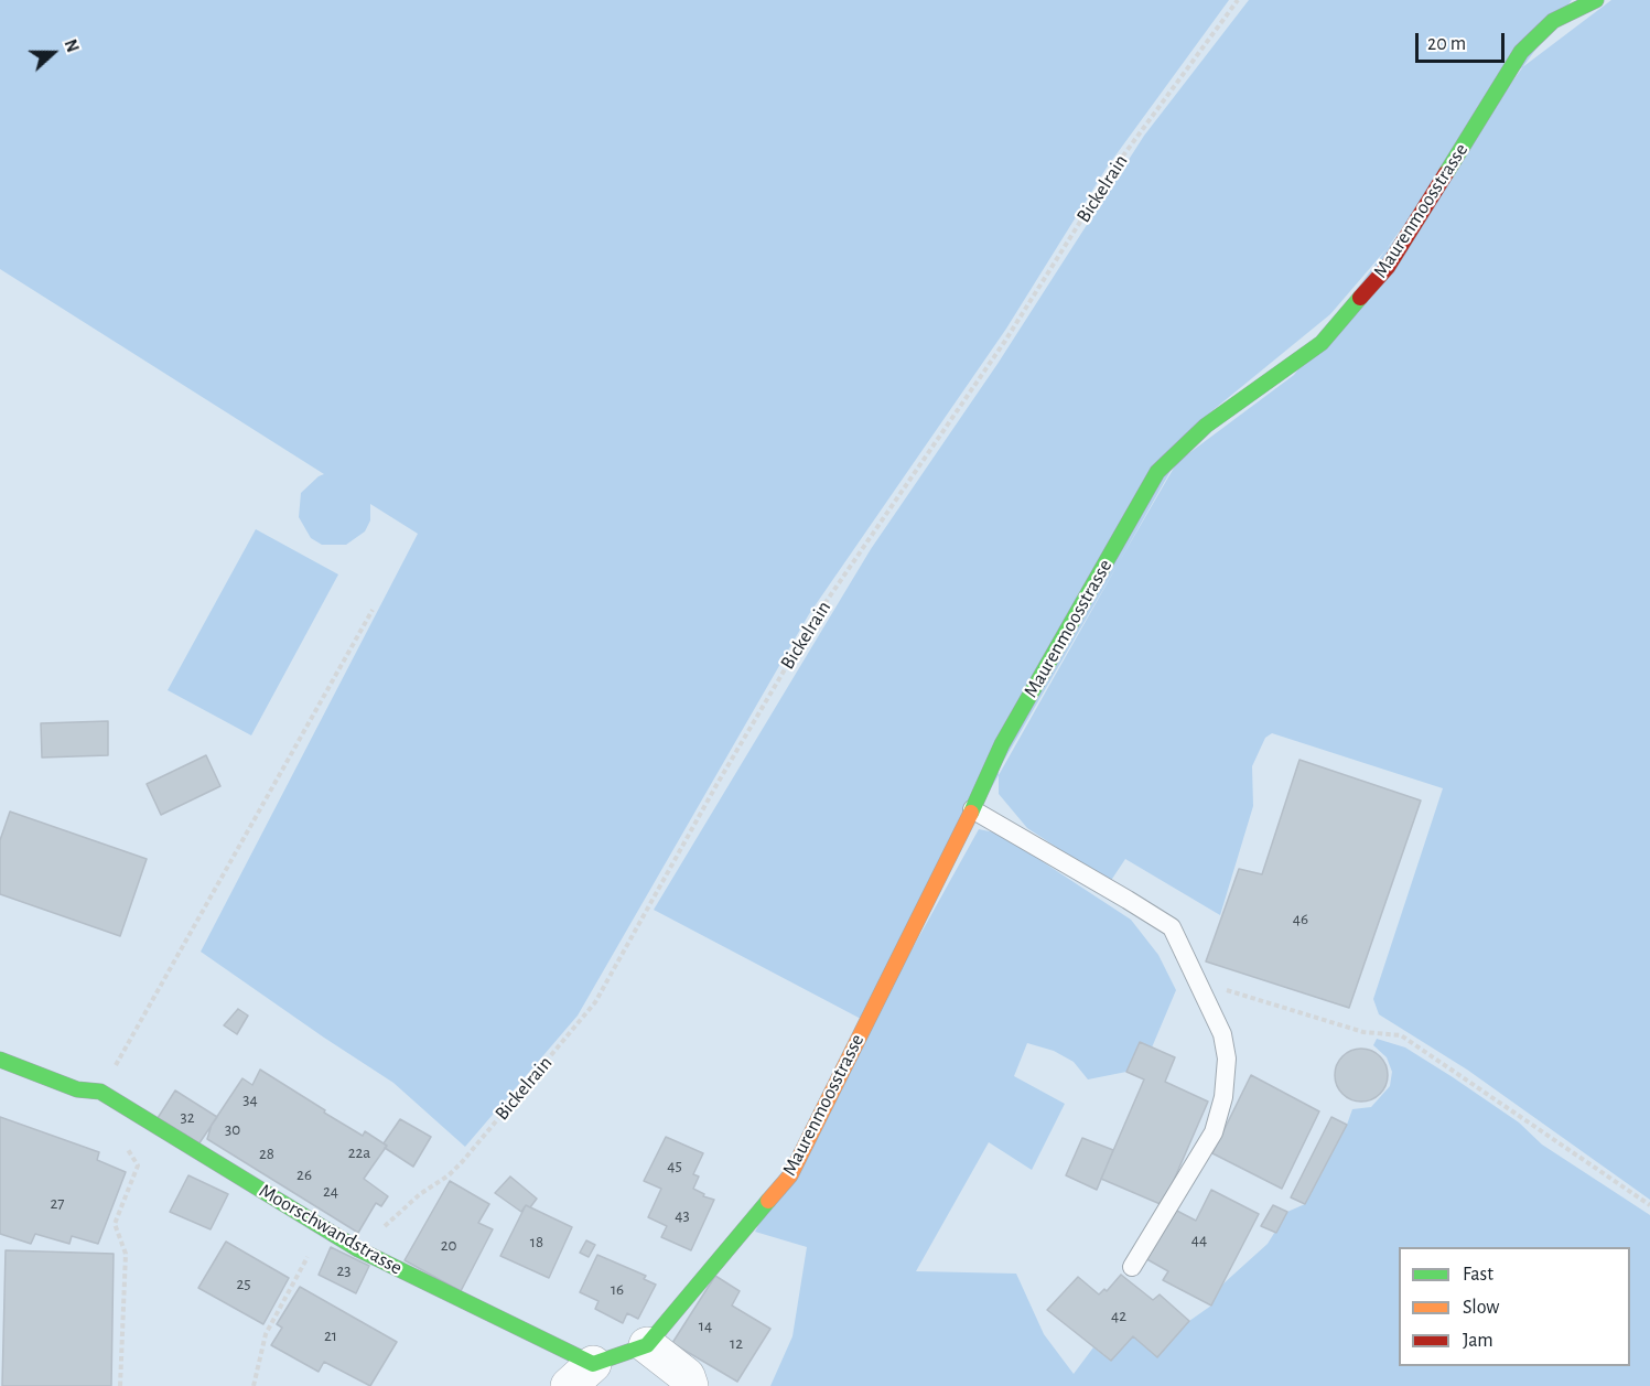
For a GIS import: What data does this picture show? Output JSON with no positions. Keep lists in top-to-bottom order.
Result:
{
  "streets": {
    "street": ["Maurenmoosstrasse", "Moorschwandstrasse"],
    "path": ["Bickelrain"]
  },
  "crossings": [
    ["Bickelrain", "Moorschwandstrasse"],
    ["Maurenmoosstrasse", "Moorschwandstrasse"]
  ],
  "house_numbers": [
    "46",
    "34",
    "32",
    "30",
    "22a",
    "28",
    "45",
    "26",
    "24",
    "27",
    "43",
    "44",
    "18",
    "20",
    "23",
    "25",
    "16",
    "42",
    "14",
    "21",
    "12"
  ],
  "legend": ["Fast", "Slow", "Jam"],
  "scale_bar": "20 m",
  "north": "right"
}
